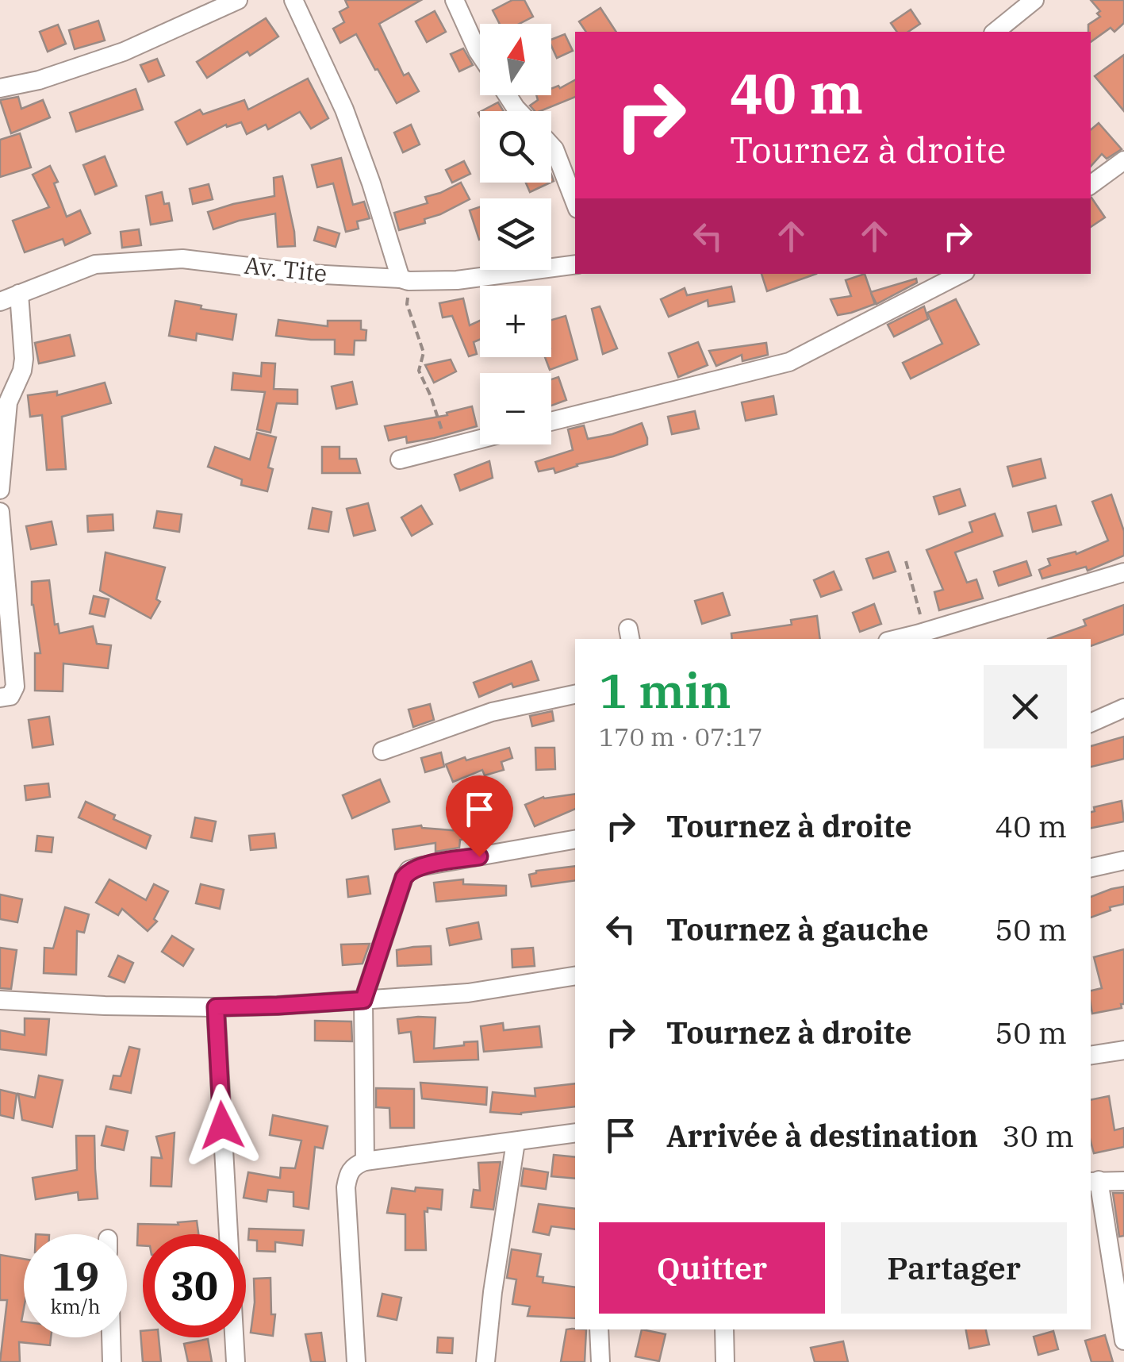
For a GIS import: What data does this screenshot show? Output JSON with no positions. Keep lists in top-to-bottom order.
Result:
{
  "streets": {
    "street": ["Av. Tite"]
  },
  "north": "top",
  "page": {
    "map_buttons": ["+", "−"],
    "turn": ["40 m", "Tournez à droite"],
    "heading": ["1 min", "170 m · 07:17"],
    "list": [
      {
        "name": "Tournez à droite",
        "value": "40 m"
      },
      {
        "name": "Tournez à gauche",
        "value": "50 m"
      },
      {
        "name": "Tournez à droite",
        "value": "50 m"
      },
      {
        "name": "Arrivée à destination",
        "value": "30 m"
      }
    ],
    "buttons": ["Quitter", "Partager"],
    "speed": "19 km/h",
    "limit": "30"
  }
}
